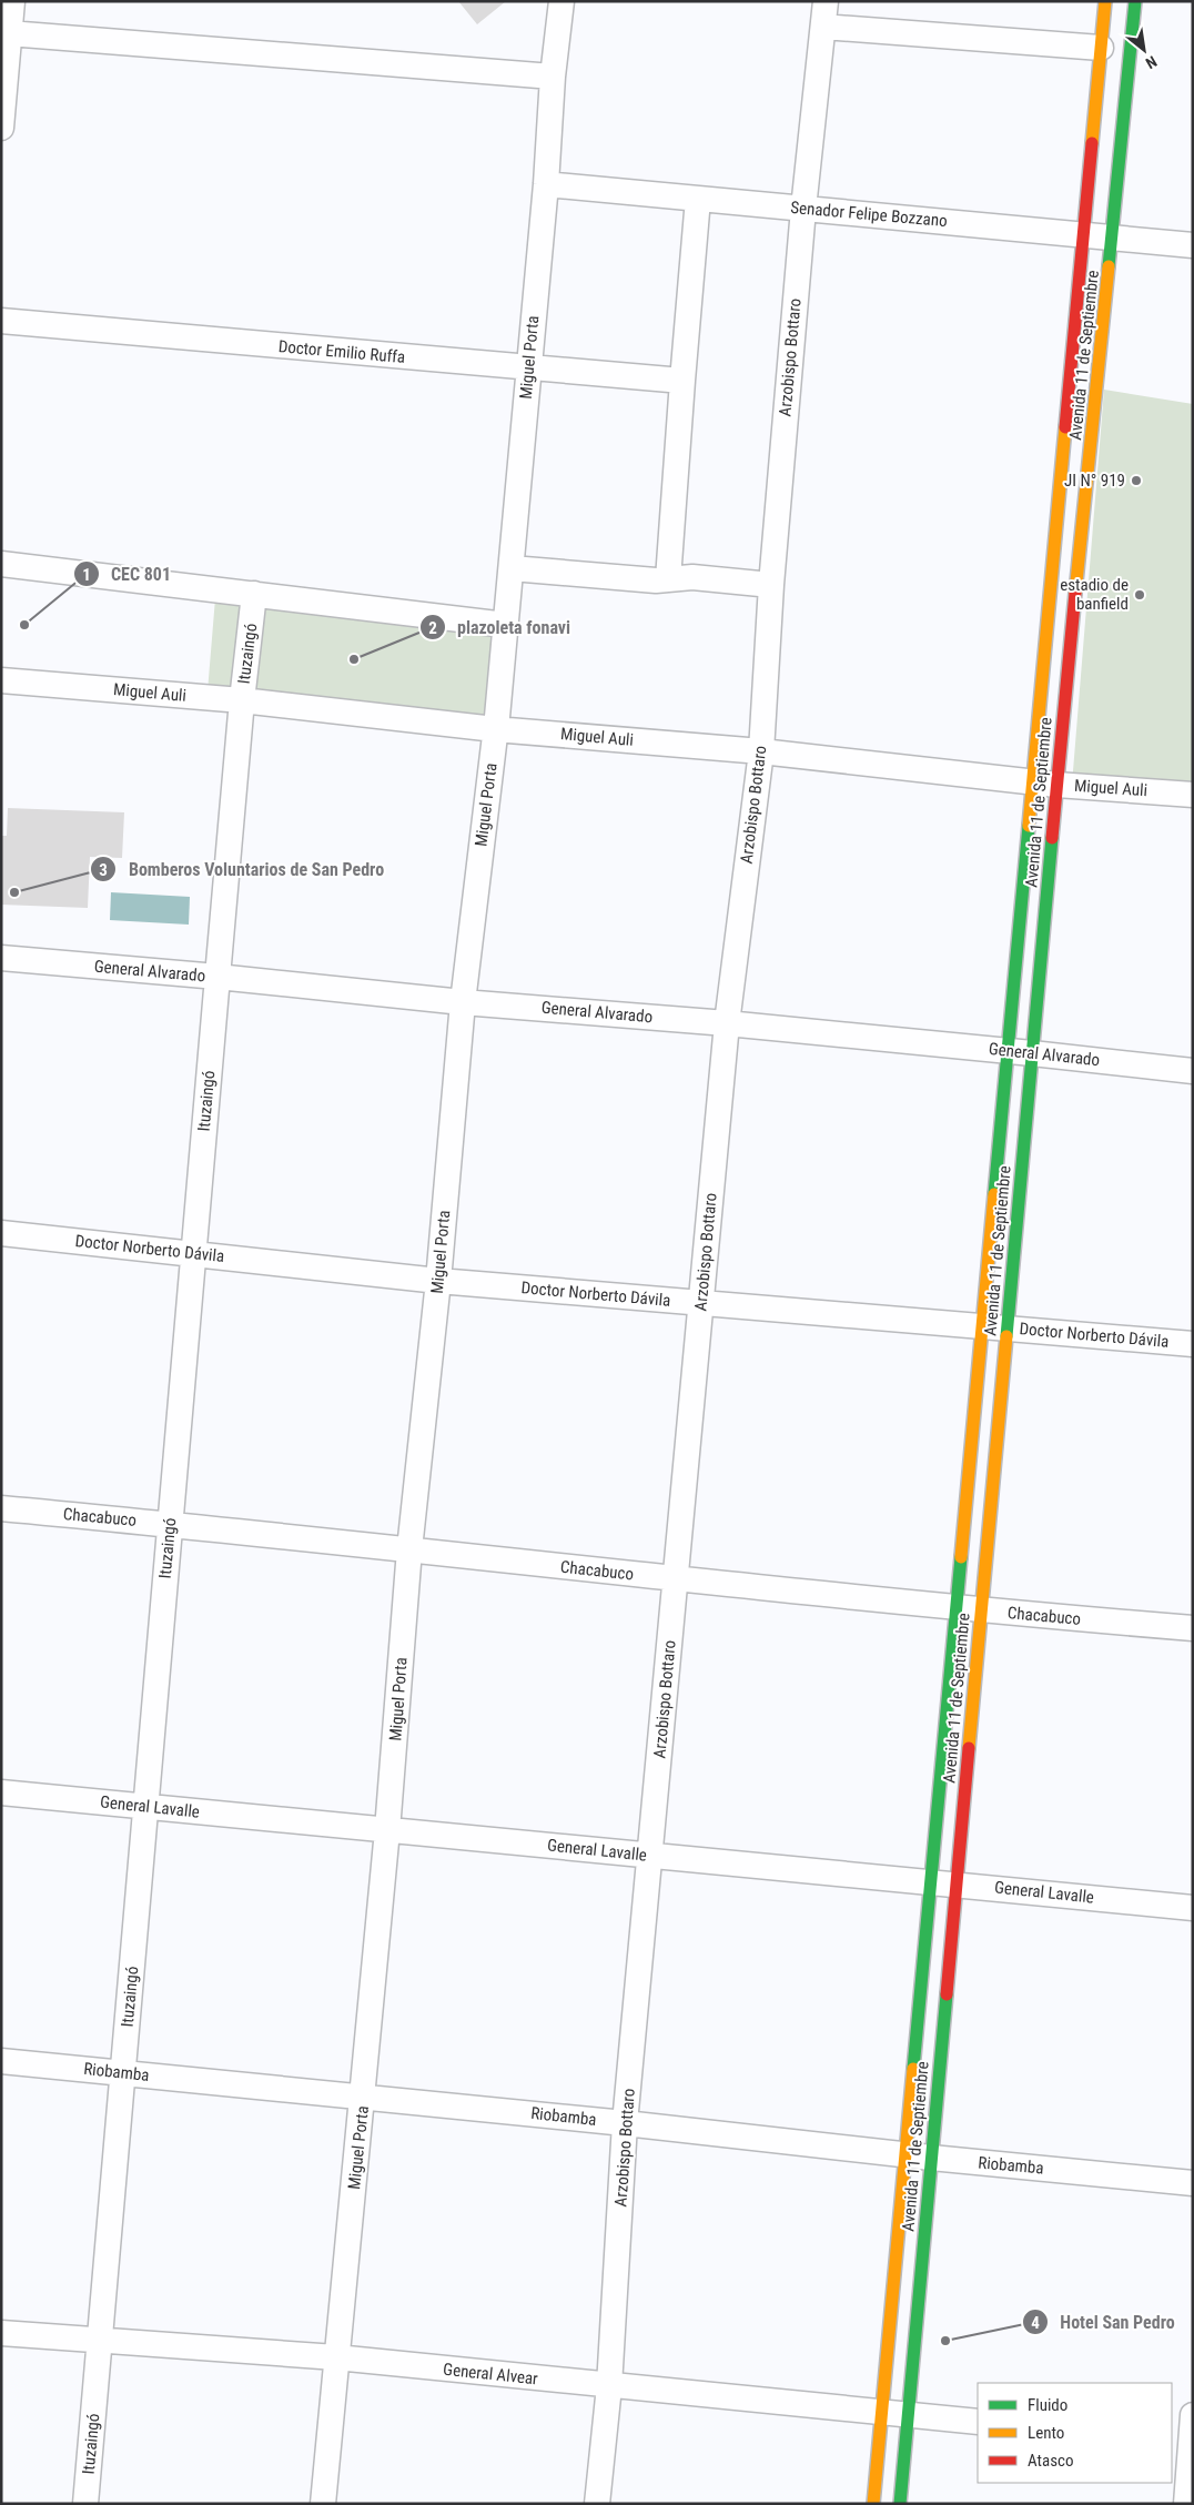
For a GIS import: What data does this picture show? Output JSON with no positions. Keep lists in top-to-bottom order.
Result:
{
  "streets": {
    "main road": ["Avenida 11 de Septiembre"],
    "street": [
      "Senador Felipe Bozzano",
      "Doctor Emilio Ruffa",
      "Miguel Porta",
      "Arzobispo Bottaro",
      "Ituzaingó",
      "Miguel Auli",
      "General Alvarado",
      "Doctor Norberto Dávila",
      "Chacabuco",
      "General Lavalle",
      "Riobamba",
      "General Alvear"
    ]
  },
  "crossings": [
    ["Senador Felipe Bozzano", "Avenida 11 de Septiembre"],
    ["Senador Felipe Bozzano", "Miguel Porta"],
    ["Senador Felipe Bozzano", "Arzobispo Bottaro"],
    ["Doctor Emilio Ruffa", "Miguel Porta"],
    ["Avenida 11 de Septiembre", "Miguel Auli"],
    ["Avenida 11 de Septiembre", "General Alvarado"],
    ["Avenida 11 de Septiembre", "Doctor Norberto Dávila"],
    ["Avenida 11 de Septiembre", "Chacabuco"],
    ["Avenida 11 de Septiembre", "General Lavalle"],
    ["Avenida 11 de Septiembre", "Riobamba"],
    ["Avenida 11 de Septiembre", "General Alvear"],
    ["Miguel Porta", "Miguel Auli"],
    ["Miguel Porta", "General Alvarado"],
    ["Miguel Porta", "Doctor Norberto Dávila"],
    ["Miguel Porta", "Chacabuco"],
    ["Miguel Porta", "General Lavalle"],
    ["Miguel Porta", "Riobamba"],
    ["Miguel Porta", "General Alvear"],
    ["Arzobispo Bottaro", "Miguel Auli"],
    ["Arzobispo Bottaro", "General Alvarado"],
    ["Arzobispo Bottaro", "Doctor Norberto Dávila"],
    ["Arzobispo Bottaro", "Chacabuco"],
    ["Arzobispo Bottaro", "General Lavalle"],
    ["Arzobispo Bottaro", "Riobamba"],
    ["Arzobispo Bottaro", "General Alvear"],
    ["Ituzaingó", "Miguel Auli"],
    ["Ituzaingó", "General Alvarado"],
    ["Ituzaingó", "Doctor Norberto Dávila"],
    ["Ituzaingó", "Chacabuco"],
    ["Ituzaingó", "General Lavalle"],
    ["Ituzaingó", "Riobamba"],
    ["Ituzaingó", "General Alvear"]
  ],
  "places": [
    "JI N° 919",
    "estadio de banfield",
    "CEC 801",
    "plazoleta fonavi",
    "Bomberos Voluntarios de San Pedro",
    "Hotel San Pedro"
  ],
  "legend": ["Fluido", "Lento", "Atasco"],
  "north": "bottom right"
}
